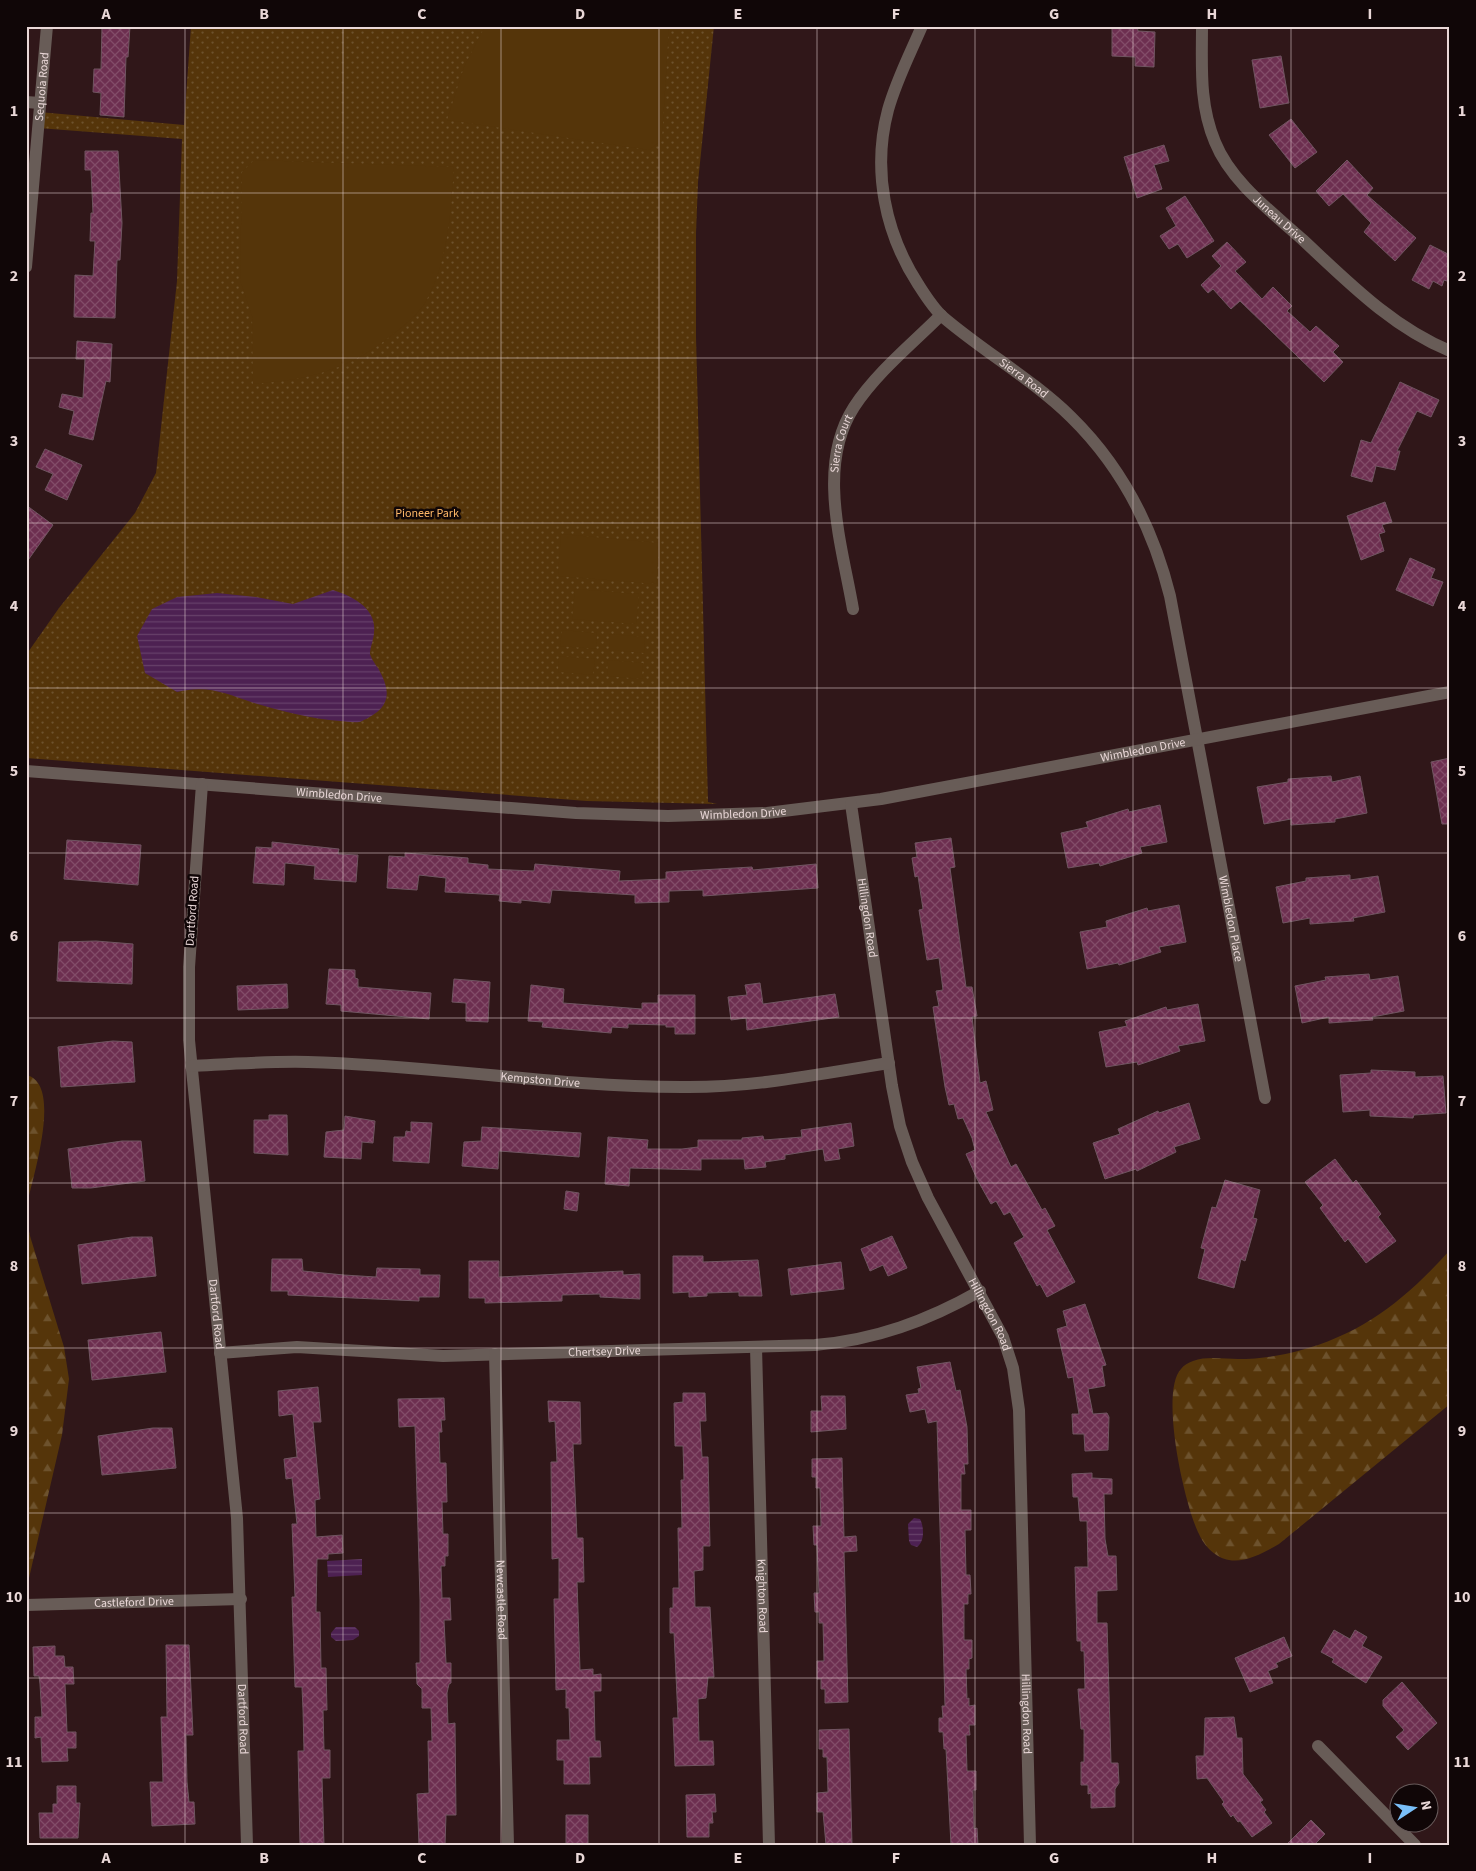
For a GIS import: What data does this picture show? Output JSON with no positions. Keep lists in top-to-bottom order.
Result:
{
  "streets": {
    "street": [
      "Sequoia Road",
      "Juneau Drive",
      "Sierra Road",
      "Sierra Court",
      "Wimbledon Drive",
      "Dartford Road",
      "Hillingdon Road",
      "Wimbledon Place",
      "Kempston Drive",
      "Chertsey Drive",
      "Knighton Road",
      "Newcastle Road",
      "Castleford Drive"
    ]
  },
  "crossings": [
    ["Sierra Road", "Sierra Court"],
    ["Sierra Road", "Wimbledon Drive"],
    ["Sierra Road", "Wimbledon Place"],
    ["Wimbledon Drive", "Dartford Road"],
    ["Wimbledon Drive", "Hillingdon Road"],
    ["Wimbledon Drive", "Wimbledon Place"],
    ["Dartford Road", "Kempston Drive"],
    ["Dartford Road", "Chertsey Drive"],
    ["Dartford Road", "Castleford Drive"],
    ["Hillingdon Road", "Kempston Drive"],
    ["Hillingdon Road", "Chertsey Drive"],
    ["Chertsey Drive", "Knighton Road"],
    ["Chertsey Drive", "Newcastle Road"]
  ],
  "parks": ["Pioneer Park"],
  "north": "right",
  "grid": {
    "columns": [
      "A",
      "B",
      "C",
      "D",
      "E",
      "F",
      "G",
      "H",
      "I"
    ],
    "rows": [
      "1",
      "2",
      "3",
      "4",
      "5",
      "6",
      "7",
      "8",
      "9",
      "10",
      "11"
    ]
  }
}
